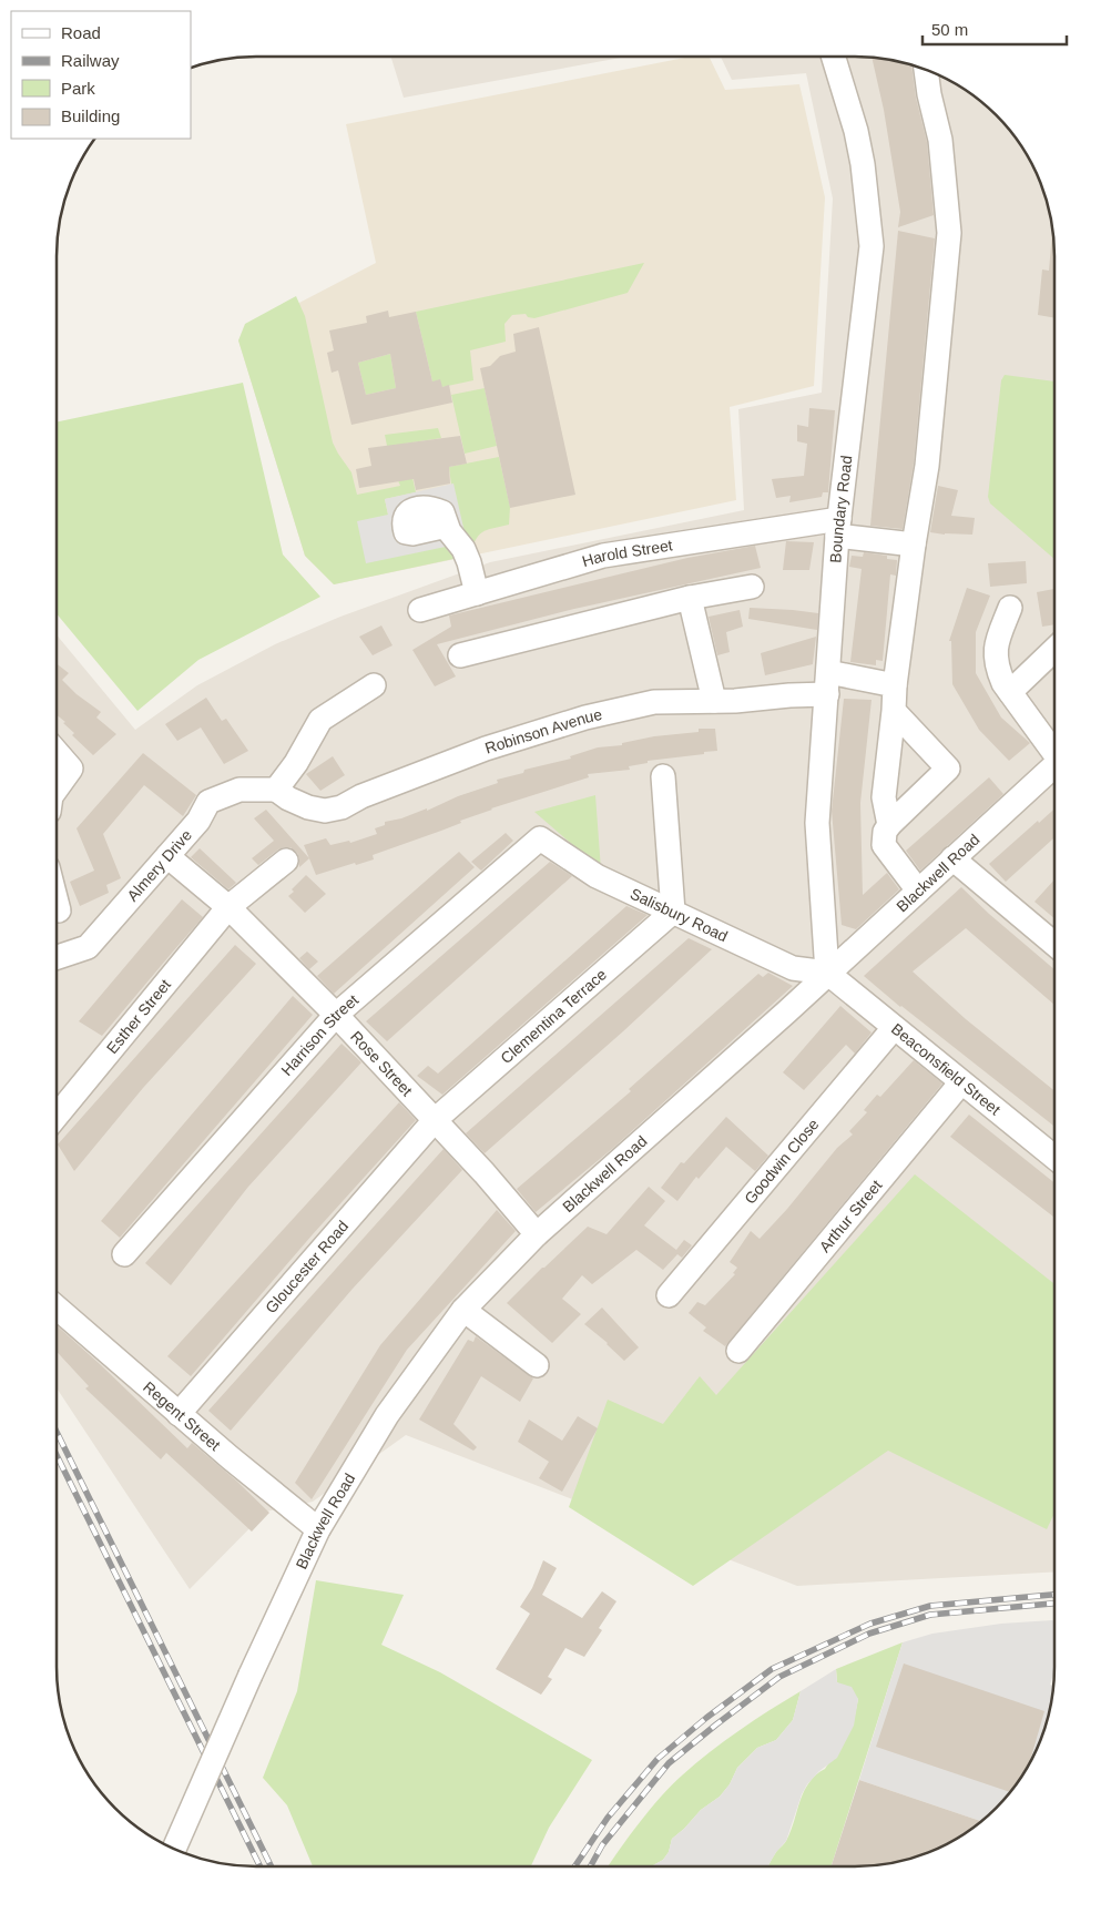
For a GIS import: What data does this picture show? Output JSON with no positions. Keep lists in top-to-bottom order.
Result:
{
  "streets": {
    "street": [
      "Boundary Road",
      "Harold Street",
      "Robinson Avenue",
      "Almery Drive",
      "Blackwell Road",
      "Salisbury Road",
      "Clementina Terrace",
      "Esther Street",
      "Harrison Street",
      "Rose Street",
      "Beaconsfield Street",
      "Goodwin Close",
      "Arthur Street",
      "Gloucester Road",
      "Regent Street"
    ]
  },
  "crossings": [
    ["Boundary Road", "Harold Street"],
    ["Boundary Road", "Robinson Avenue"],
    ["Boundary Road", "Blackwell Road"],
    ["Boundary Road", "Salisbury Road"],
    ["Boundary Road", "Beaconsfield Street"],
    ["Robinson Avenue", "Almery Drive"],
    ["Almery Drive", "Rose Street"],
    ["Blackwell Road", "Salisbury Road"],
    ["Blackwell Road", "Rose Street"],
    ["Blackwell Road", "Beaconsfield Street"],
    ["Blackwell Road", "Regent Street"],
    ["Salisbury Road", "Clementina Terrace"],
    ["Salisbury Road", "Harrison Street"],
    ["Salisbury Road", "Beaconsfield Street"],
    ["Clementina Terrace", "Rose Street"],
    ["Clementina Terrace", "Gloucester Road"],
    ["Esther Street", "Rose Street"],
    ["Harrison Street", "Rose Street"],
    ["Rose Street", "Gloucester Road"],
    ["Beaconsfield Street", "Goodwin Close"],
    ["Beaconsfield Street", "Arthur Street"],
    ["Gloucester Road", "Regent Street"]
  ],
  "legend": [
    "Road",
    "Railway",
    "Park",
    "Building"
  ],
  "scale_bar": "50 m"
}
